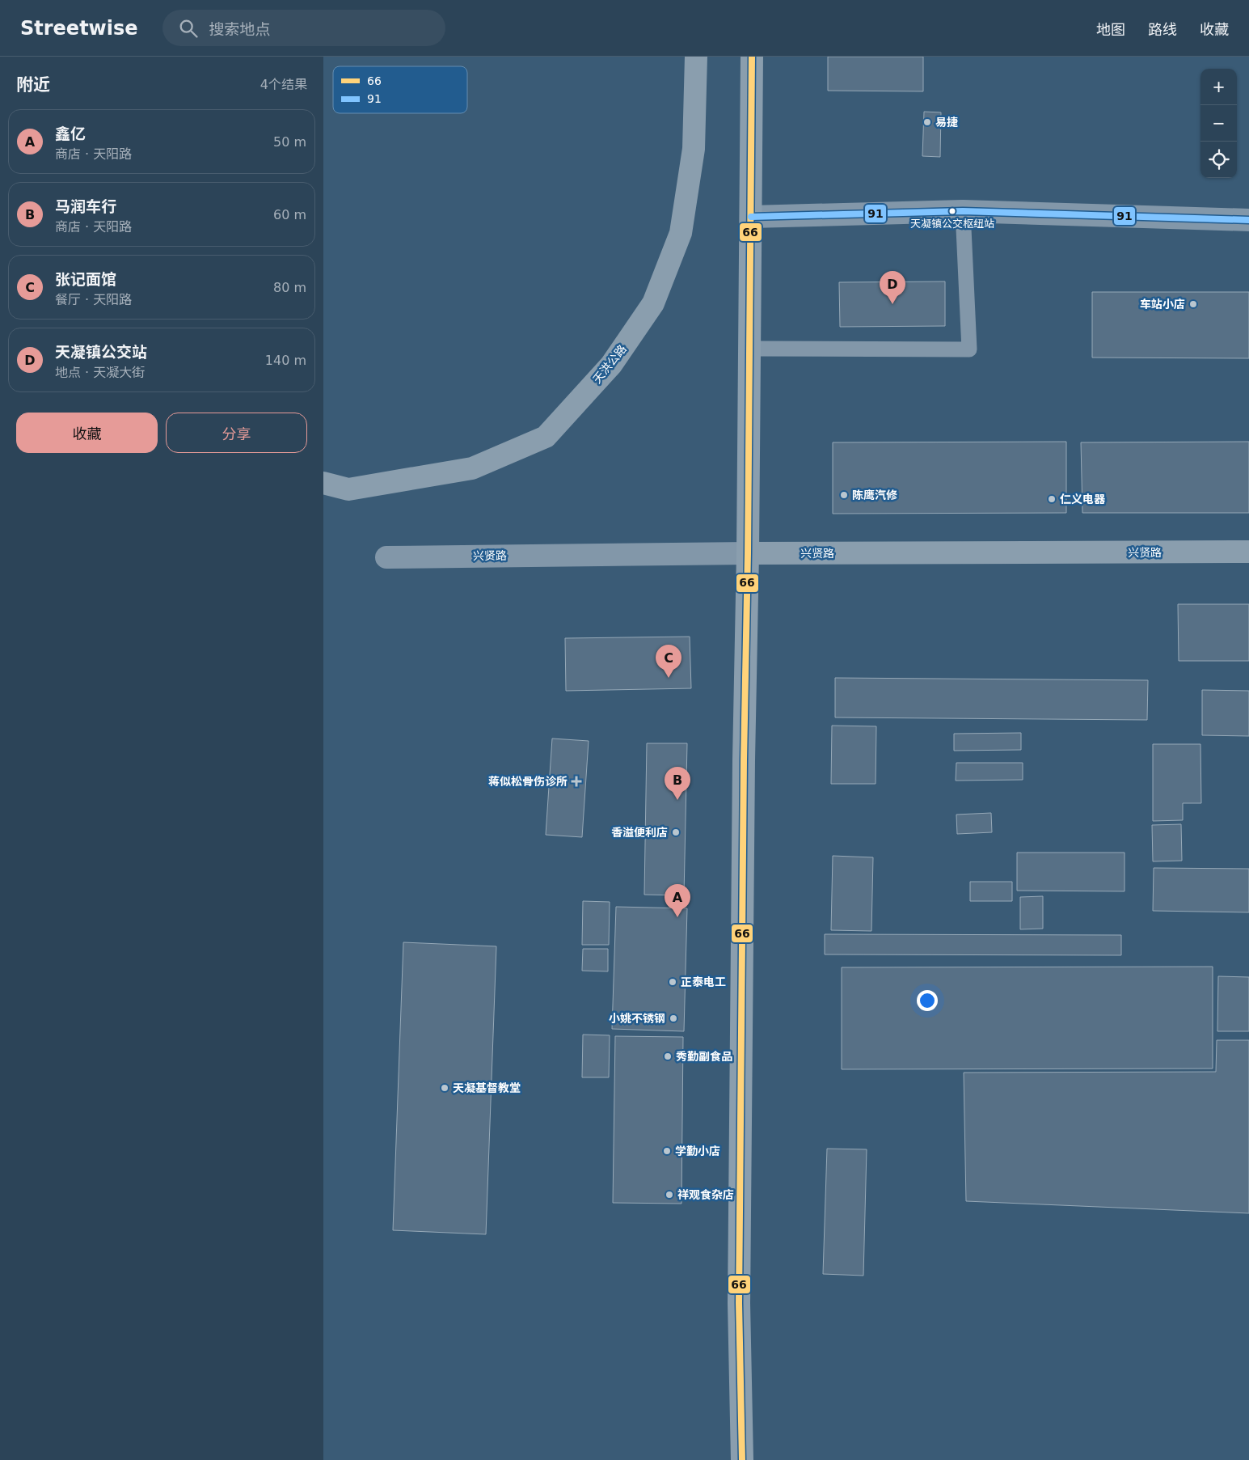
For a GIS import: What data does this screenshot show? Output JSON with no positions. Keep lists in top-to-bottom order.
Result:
{
  "streets": {
    "street": ["天洪公路", "兴贤路"]
  },
  "places": {
    "other": [
      "易捷",
      "天凝镇公交枢纽站",
      "车站小店",
      "陈鹰汽修",
      "仁义电器",
      "香溢便利店",
      "正泰电工",
      "小姚不锈钢",
      "秀勤副食品",
      "天凝基督教堂",
      "学勤小店",
      "祥观食杂店"
    ],
    "health": ["蒋似松骨伤诊所"]
  },
  "lines": ["transit line 66", "transit line 91"],
  "legend": ["66", "91"],
  "page": {
    "header": "Streetwise",
    "search": "搜索地点",
    "nav": ["地图", "路线", "收藏"],
    "heading": ["附近", "4个结果"],
    "map_buttons": ["+", "−"],
    "list": [
      {
        "mark": "A",
        "name": "鑫亿",
        "note": "商店 · 天阳路",
        "value": "50 m"
      },
      {
        "mark": "B",
        "name": "马润车行",
        "note": "商店 · 天阳路",
        "value": "60 m"
      },
      {
        "mark": "C",
        "name": "张记面馆",
        "note": "餐厅 · 天阳路",
        "value": "80 m"
      },
      {
        "mark": "D",
        "name": "天凝镇公交站",
        "note": "地点 · 天凝大街",
        "value": "140 m"
      }
    ],
    "pins": [
      "D",
      "C",
      "B",
      "A"
    ],
    "buttons": ["收藏", "分享"]
  }
}
